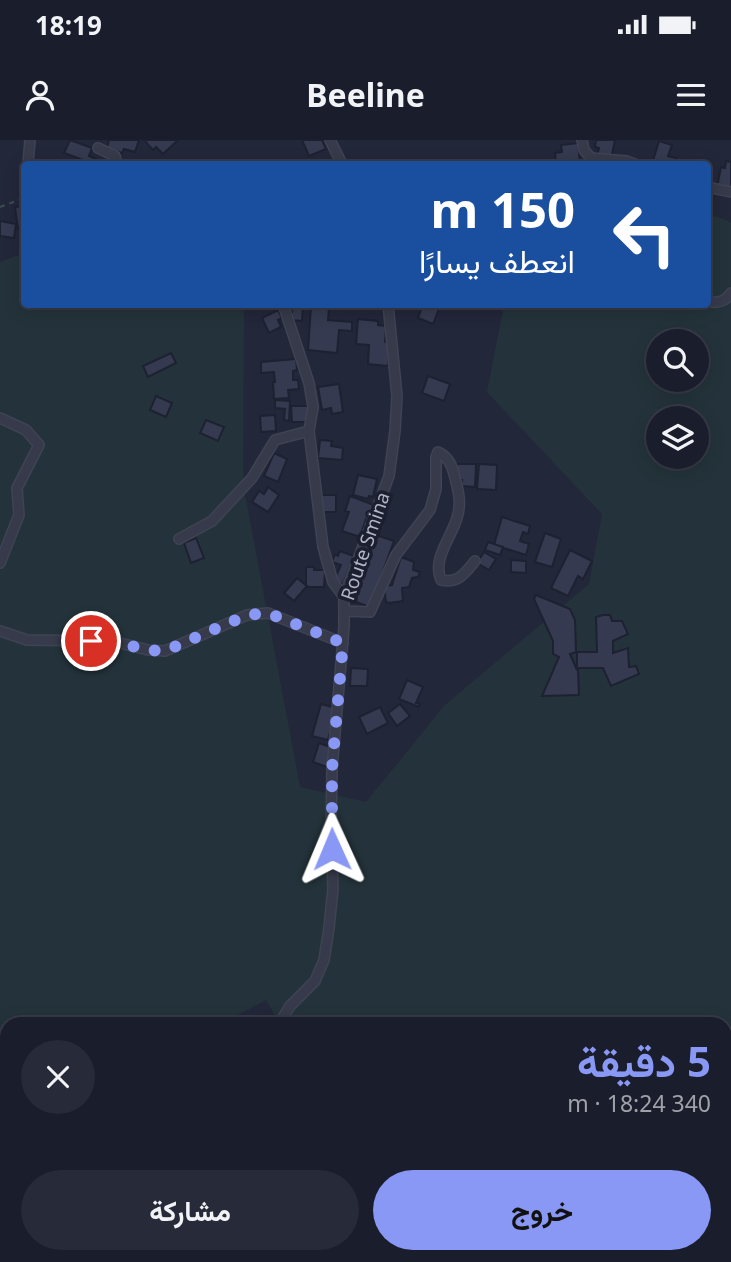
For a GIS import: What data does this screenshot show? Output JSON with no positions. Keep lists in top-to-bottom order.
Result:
{
  "streets": {
    "street": ["Route Smina"]
  },
  "page": {
    "status": "18:19",
    "header": "Beeline",
    "turn": ["150 m", "انعطف يسارًا"],
    "heading": ["5 دقيقة", "340 m · 18:24"],
    "buttons": ["خروج", "مشاركة"]
  }
}
